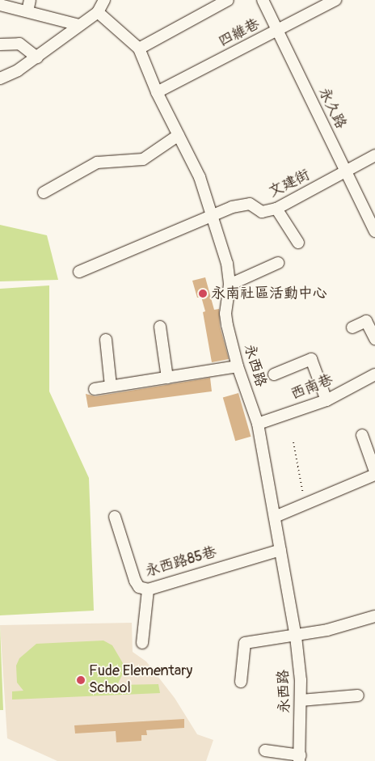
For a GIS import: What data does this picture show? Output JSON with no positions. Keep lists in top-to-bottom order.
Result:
{
  "streets": {
    "street": [
      "四維巷",
      "永久路",
      "文建街",
      "永西路",
      "西南巷",
      "永西路85巷"
    ]
  },
  "crossings": [
    ["四維巷", "永久路"],
    ["四維巷", "永西路"],
    ["永久路", "文建街"],
    ["文建街", "永西路"],
    ["永西路", "西南巷"],
    ["永西路", "永西路85巷"]
  ],
  "places": ["永南社區活動中心", "Fude Elementary School"]
}
